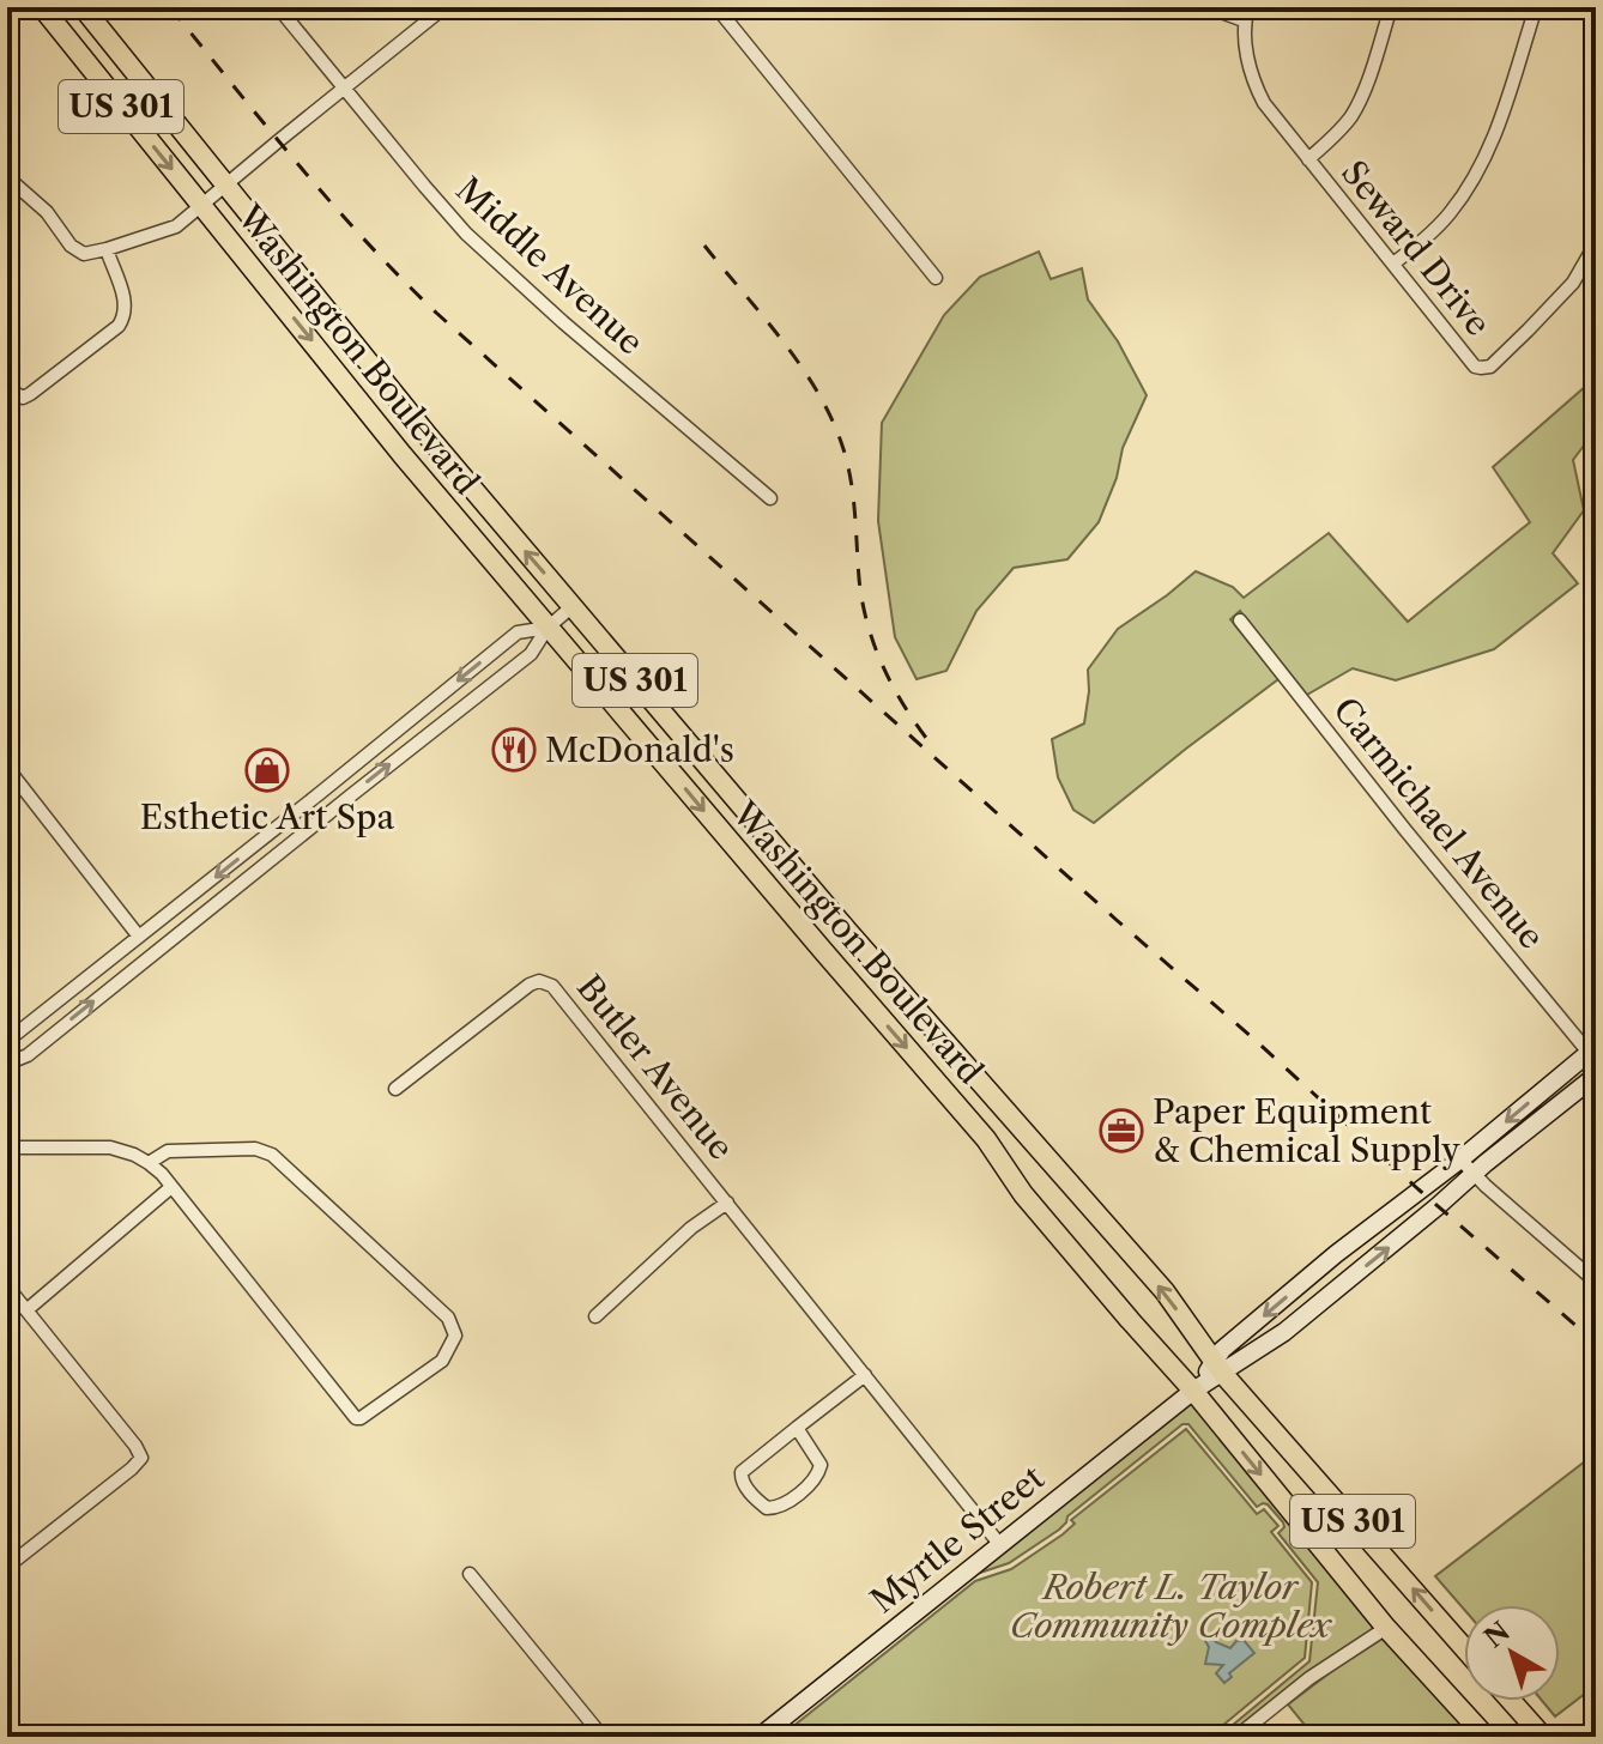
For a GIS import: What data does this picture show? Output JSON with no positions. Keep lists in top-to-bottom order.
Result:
{
  "streets": {
    "main road": ["US 301", "Washington Boulevard"],
    "street": [
      "Seward Drive",
      "Middle Avenue",
      "Carmichael Avenue",
      "Butler Avenue",
      "Myrtle Street"
    ]
  },
  "crossings": [
    ["Washington Boulevard", "Myrtle Street"],
    ["Carmichael Avenue", "Myrtle Street"],
    ["Butler Avenue", "Myrtle Street"]
  ],
  "parks": ["Robert L. Taylor Community Complex"],
  "places": {
    "restaurant": ["McDonald's"],
    "shop": ["Esthetic Art Spa"],
    "office": ["Paper Equipment & Chemical Supply"]
  },
  "north": "top left"
}
